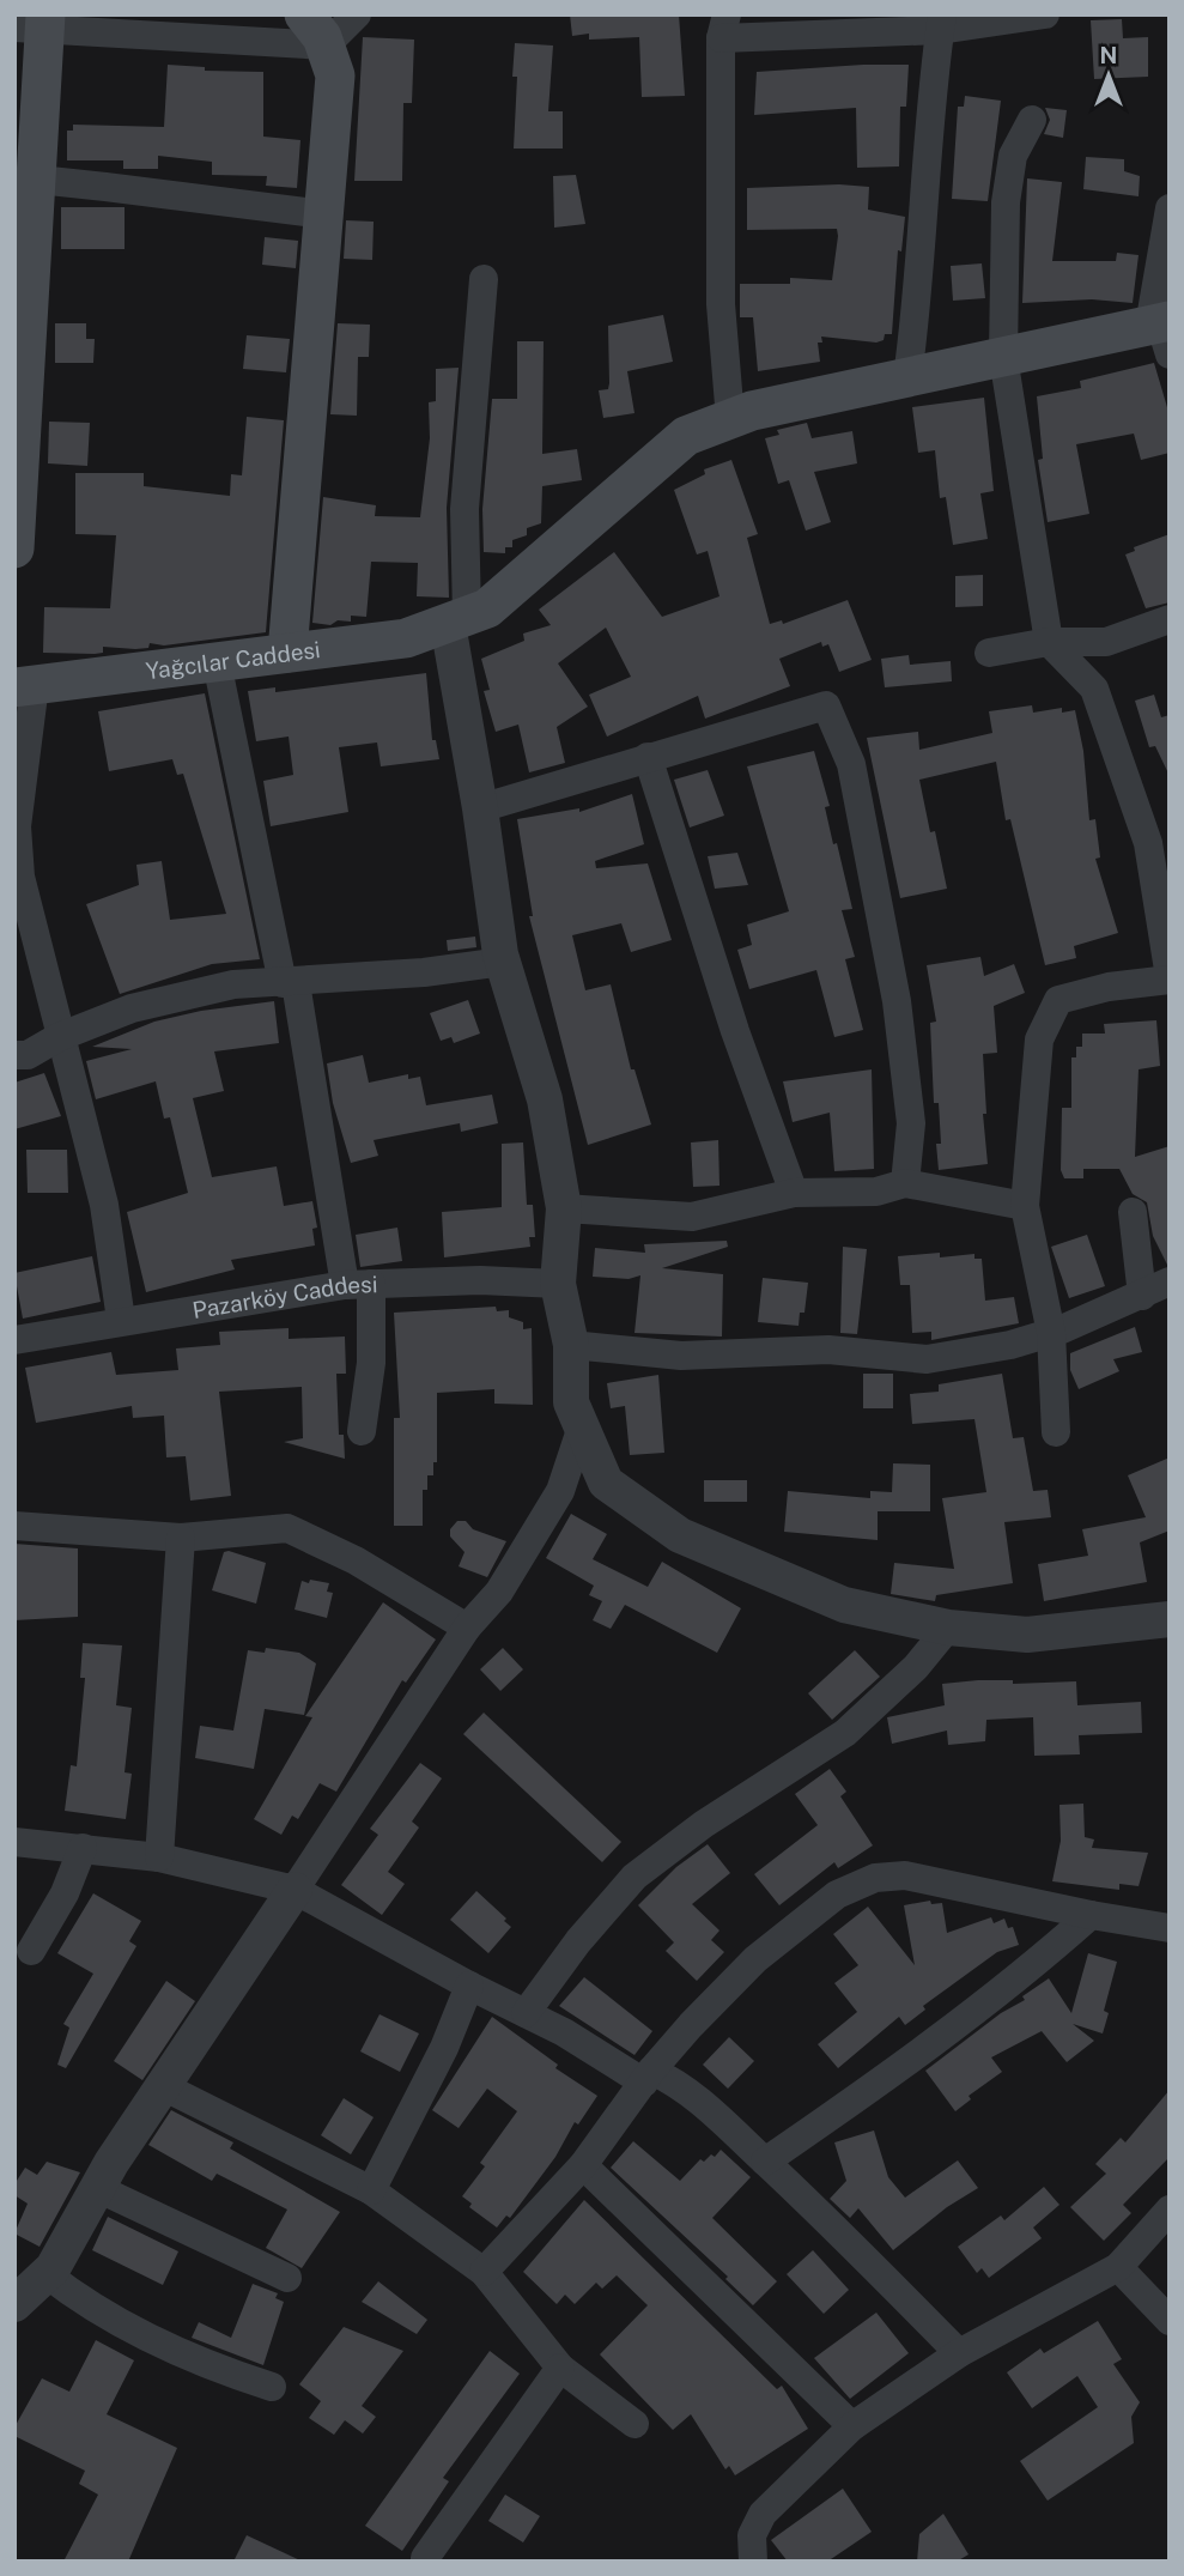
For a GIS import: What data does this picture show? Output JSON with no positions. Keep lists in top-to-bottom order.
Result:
{
  "streets": {
    "main road": ["Yağcılar Caddesi"],
    "street": ["Pazarköy Caddesi"]
  },
  "north": "top"
}
